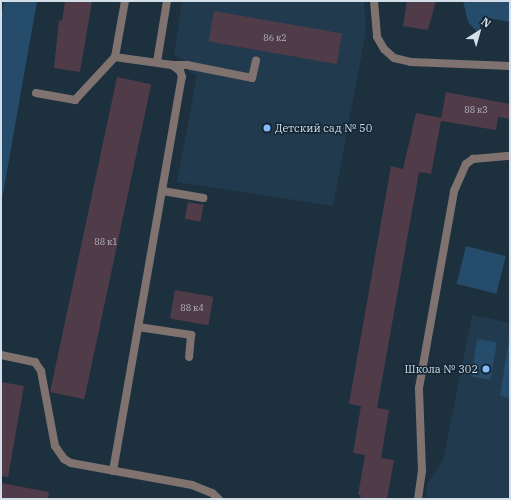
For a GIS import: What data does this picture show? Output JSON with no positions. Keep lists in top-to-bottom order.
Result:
{
  "places": ["Детский сад № 50", "Школа № 302"],
  "house_numbers": [
    "86 к2",
    "88 к3",
    "88 к1",
    "88 к4"
  ],
  "north": "top right"
}
